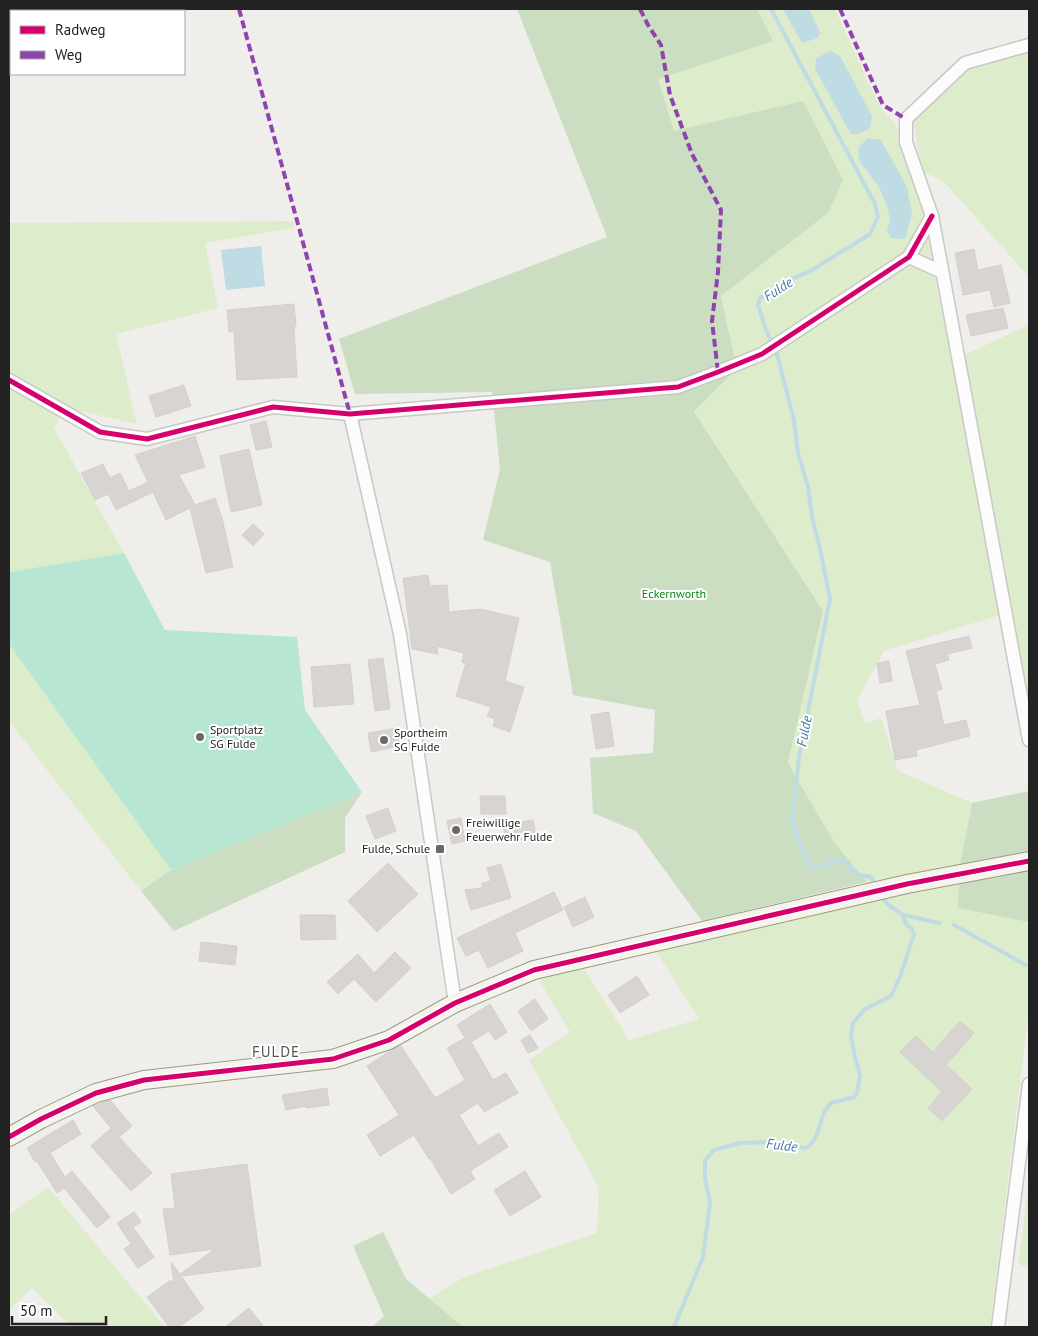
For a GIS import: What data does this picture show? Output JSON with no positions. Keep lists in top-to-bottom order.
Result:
{
  "districts": ["FULDE"],
  "water": ["Fulde"],
  "parks": ["Eckernworth"],
  "places": {
    "other": ["Sportplatz SG Fulde", "Sportheim SG Fulde", "Freiwillige Feuerwehr Fulde"],
    "transit": ["Fulde, Schule"]
  },
  "legend": ["Radweg", "Weg"],
  "scale_bar": "50 m"
}
